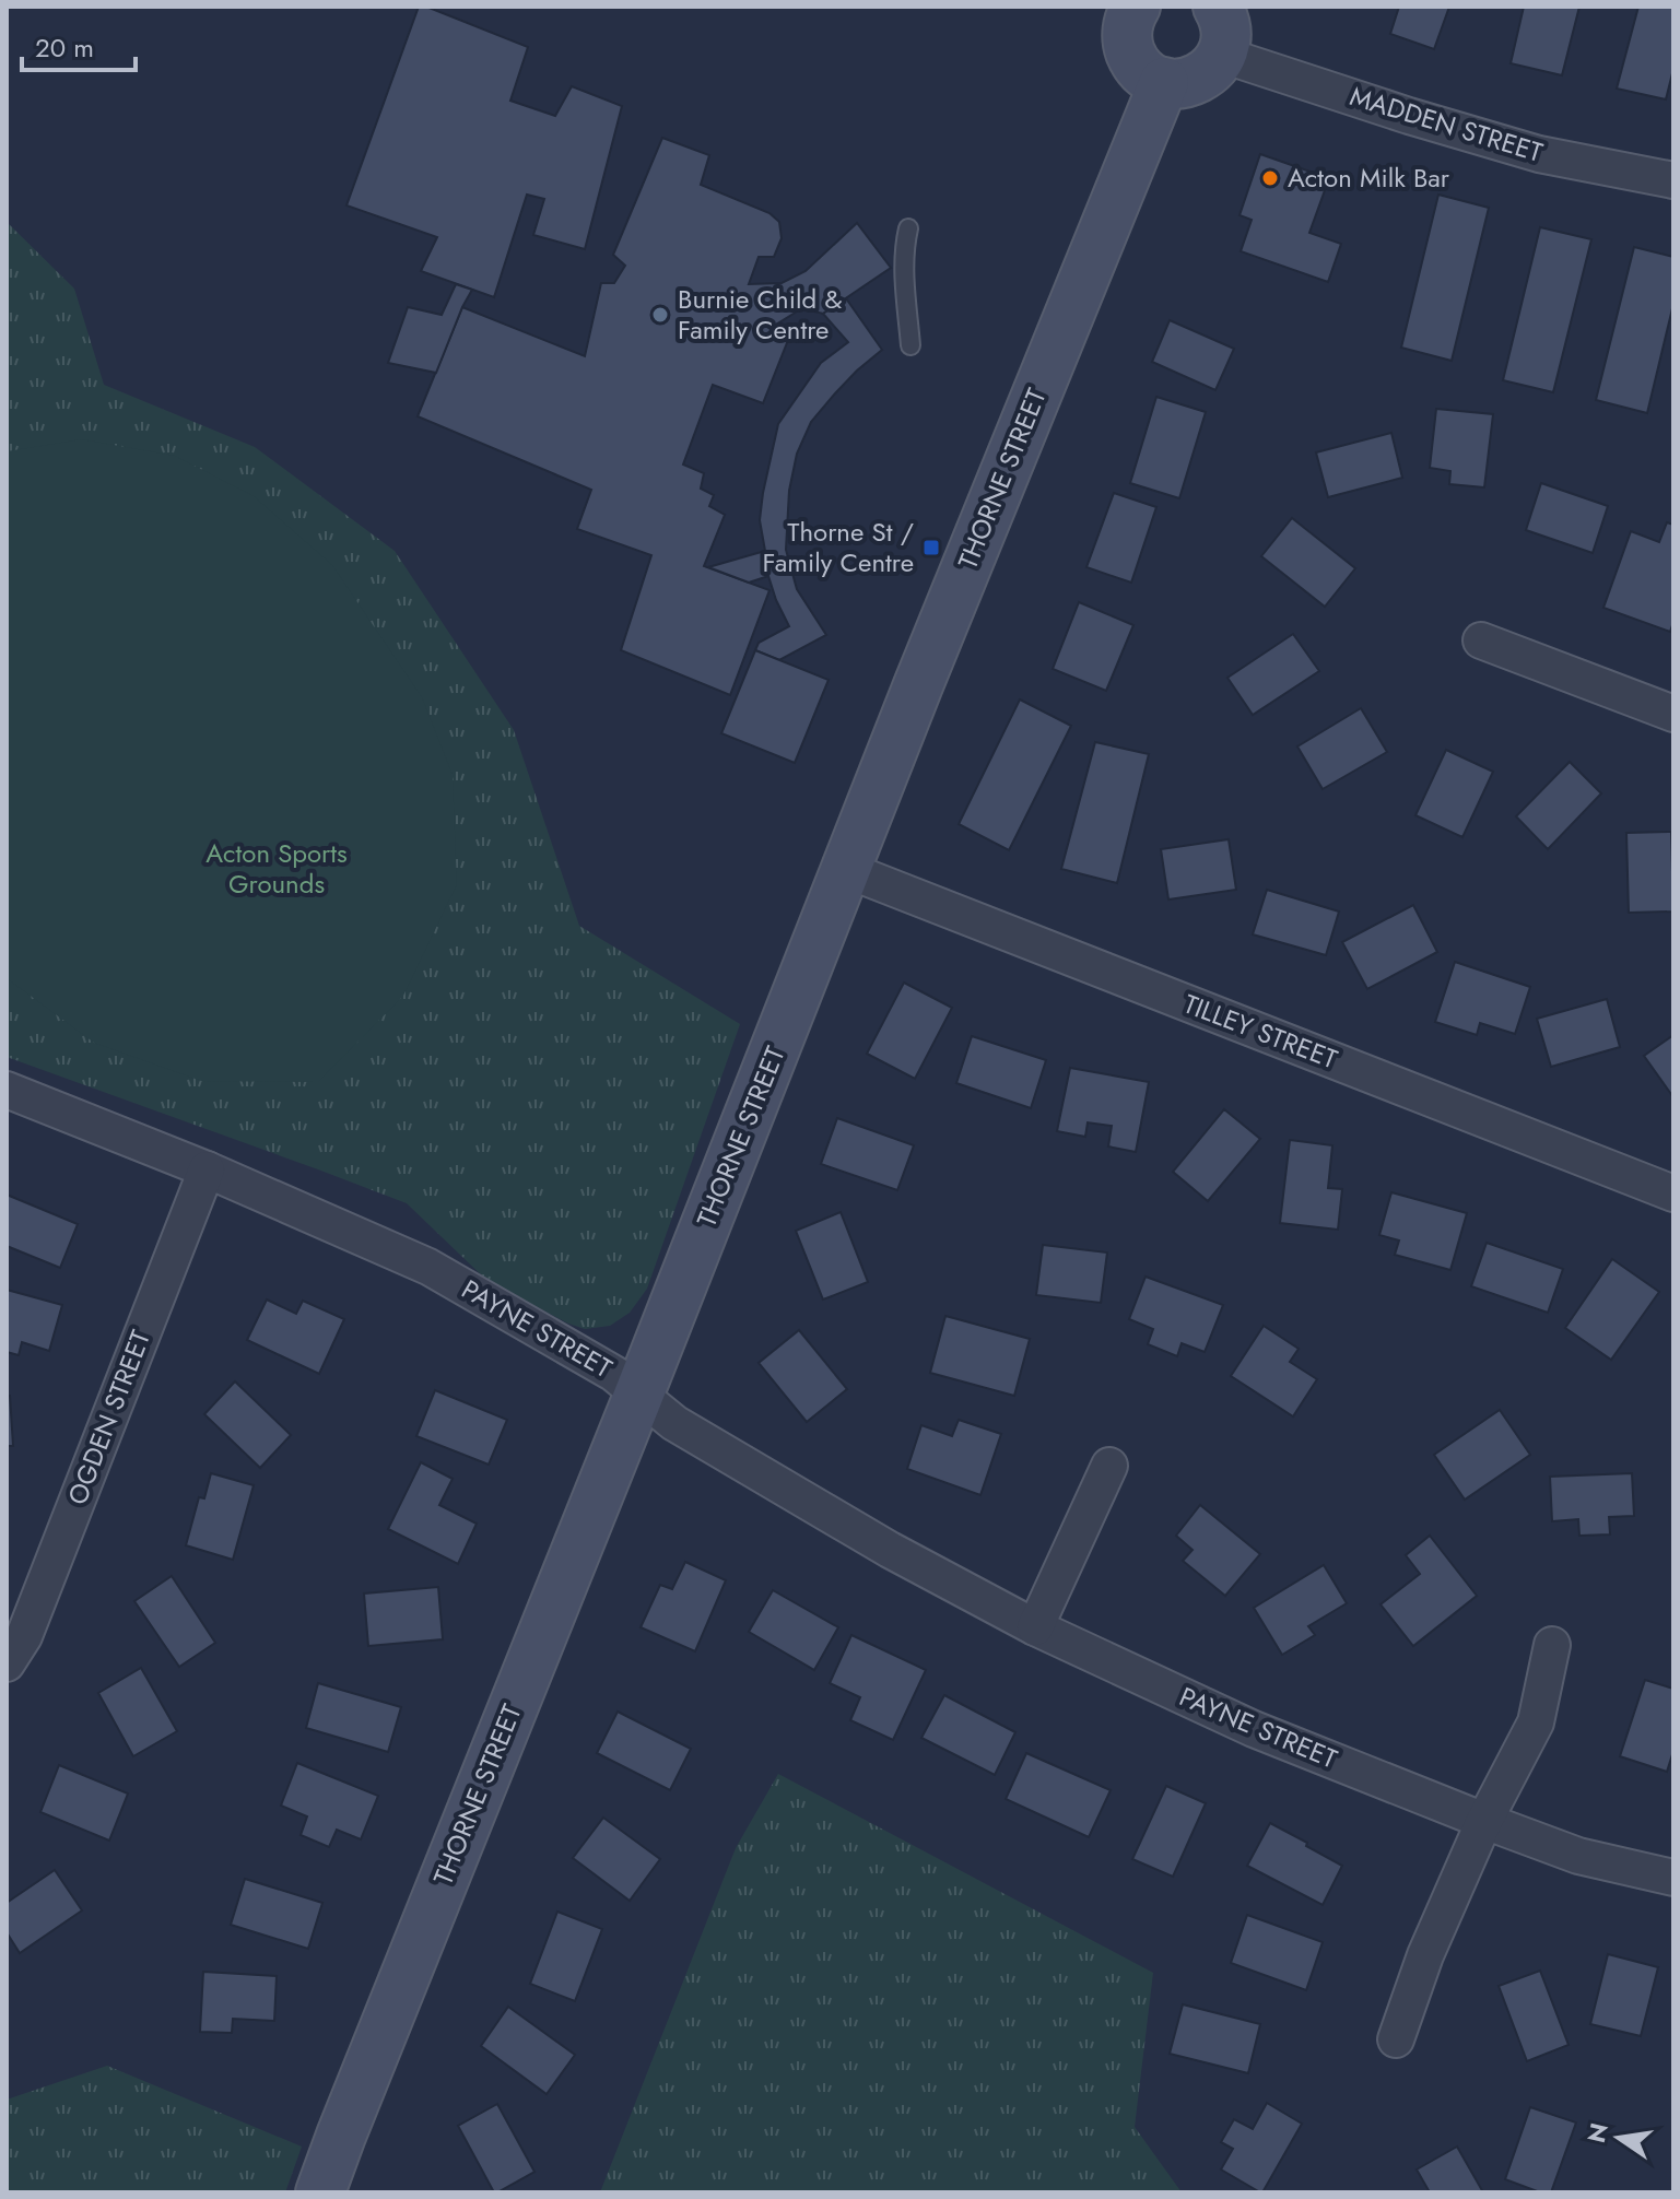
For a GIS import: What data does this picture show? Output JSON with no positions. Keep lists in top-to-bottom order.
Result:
{
  "streets": {
    "street": [
      "MADDEN STREET",
      "THORNE STREET",
      "TILLEY STREET",
      "PAYNE STREET",
      "OGDEN STREET"
    ]
  },
  "crossings": [
    ["THORNE STREET", "TILLEY STREET"],
    ["THORNE STREET", "PAYNE STREET"],
    ["PAYNE STREET", "OGDEN STREET"]
  ],
  "parks": ["Acton Sports Grounds"],
  "places": {
    "other": ["Acton Milk Bar", "Burnie Child & Family Centre"],
    "transit": ["Thorne St / Family Centre"]
  },
  "scale_bar": "20 m",
  "north": "left"
}
